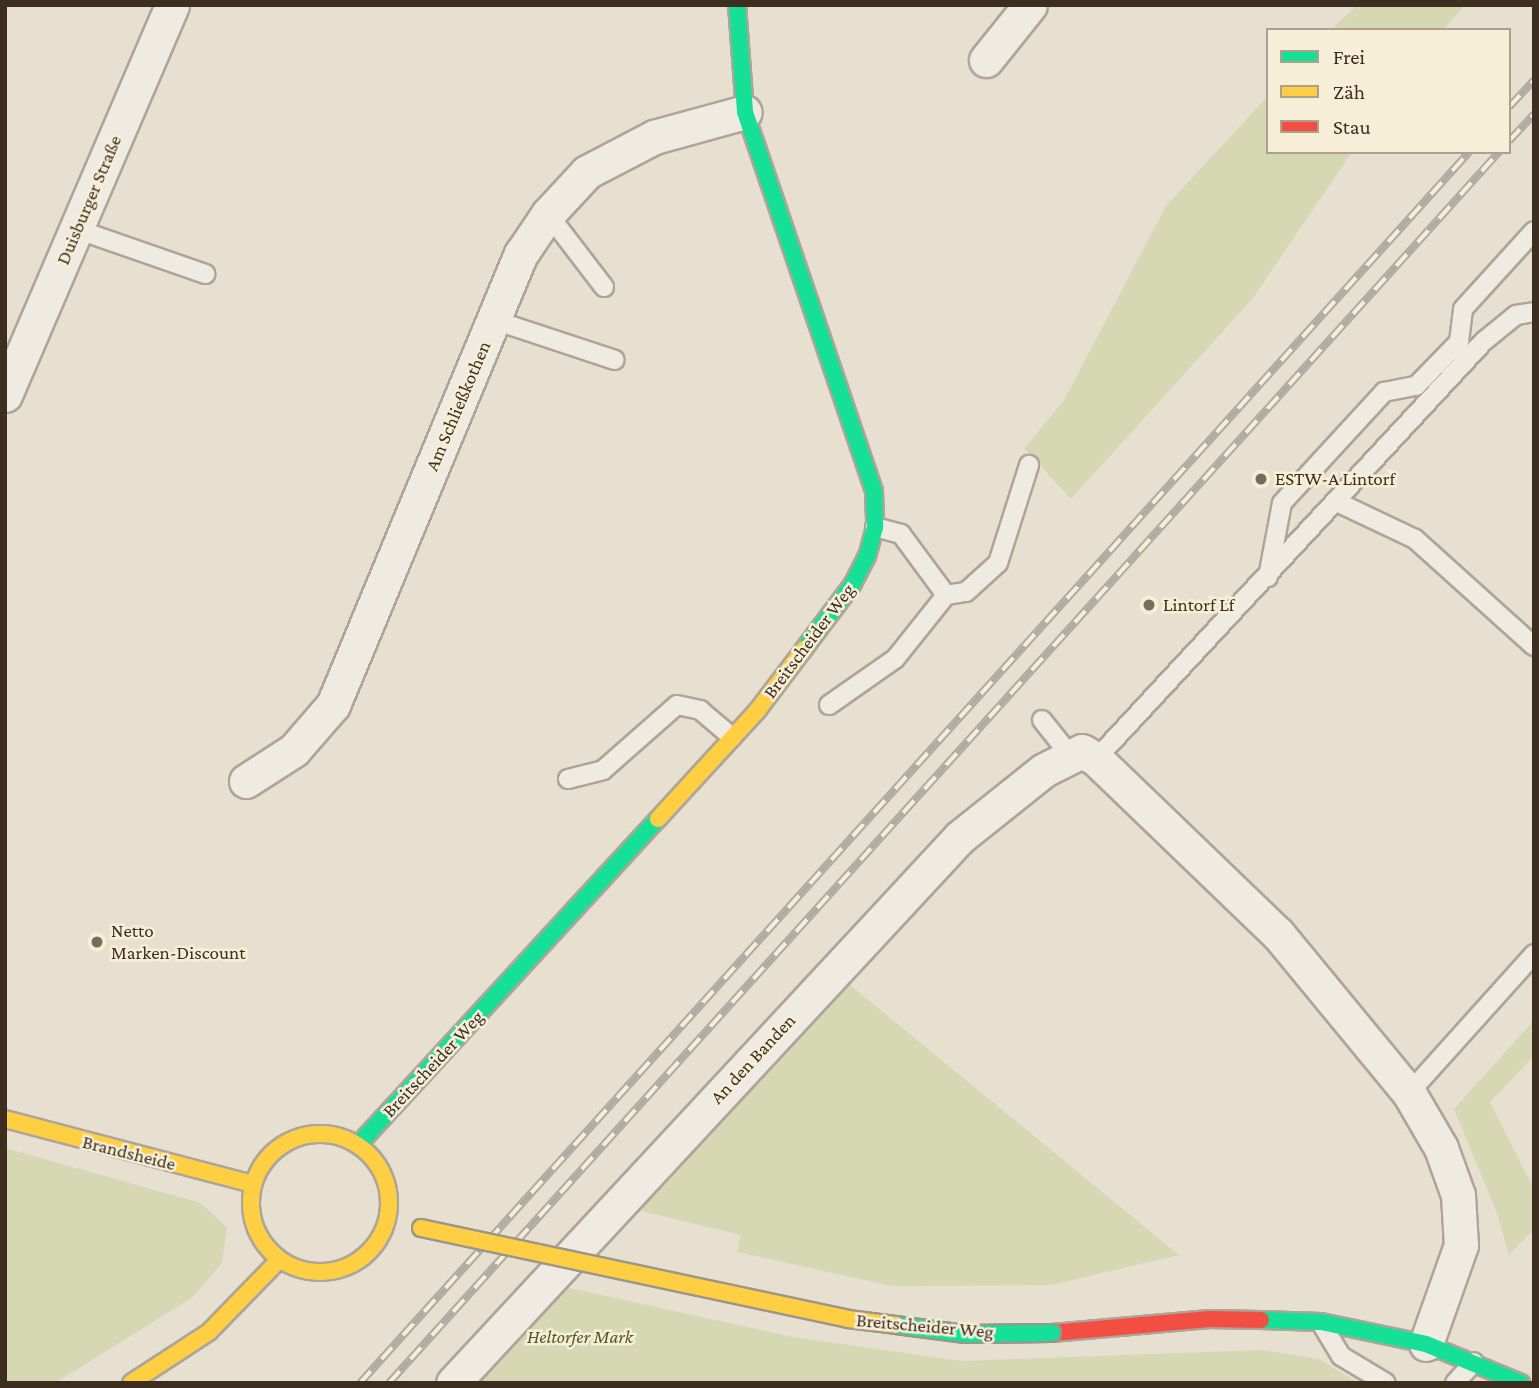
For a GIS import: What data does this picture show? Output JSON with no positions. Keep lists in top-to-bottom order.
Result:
{
  "streets": {
    "main road": ["Breitscheider Weg", "Brandsheide"],
    "street": ["Duisburger Straße", "Am Schließkothen", "An den Banden"]
  },
  "crossings": [
    ["Am Schließkothen", "Breitscheider Weg"],
    ["Breitscheider Weg", "Brandsheide"]
  ],
  "parks": ["Heltorfer Mark"],
  "places": ["ESTW-A Lintorf", "Lintorf Lf", "Netto Marken-Discount"],
  "legend": ["Frei", "Zäh", "Stau"]
}
